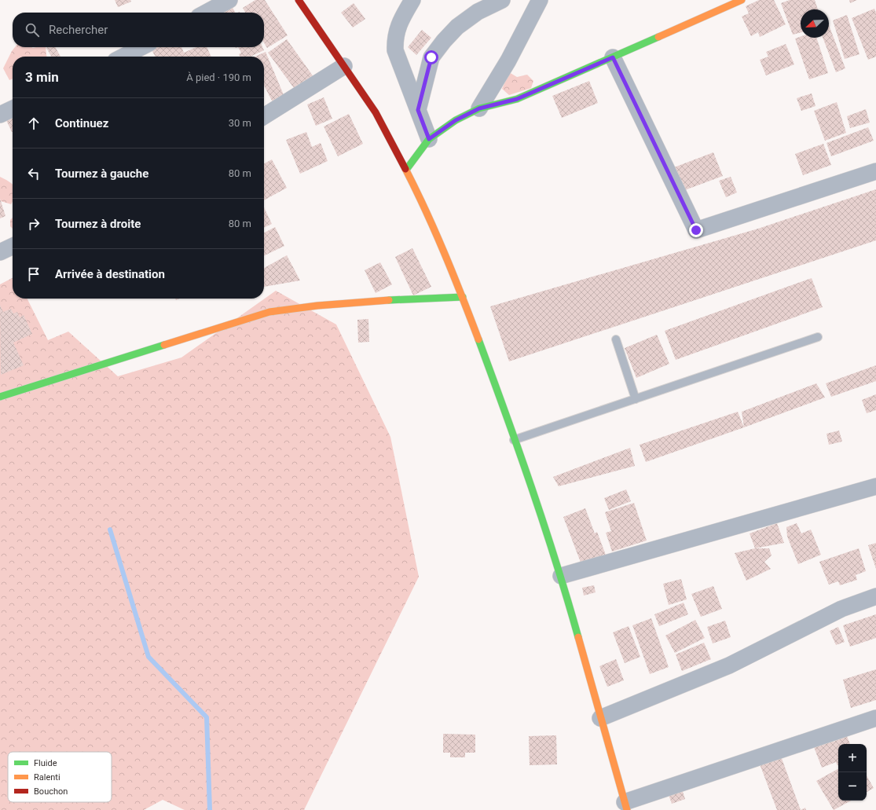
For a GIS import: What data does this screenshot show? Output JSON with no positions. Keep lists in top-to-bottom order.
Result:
{
  "legend": ["Fluide", "Ralenti", "Bouchon"],
  "north": "bottom left",
  "page": {
    "search": "Rechercher",
    "heading": ["3 min", "À pied · 190 m"],
    "list": [
      ["Continuez", "30 m"],
      ["Tournez à gauche", "80 m"],
      ["Tournez à droite", "80 m"],
      "Arrivée à destination"
    ],
    "map_buttons": ["+", "−"]
  }
}
